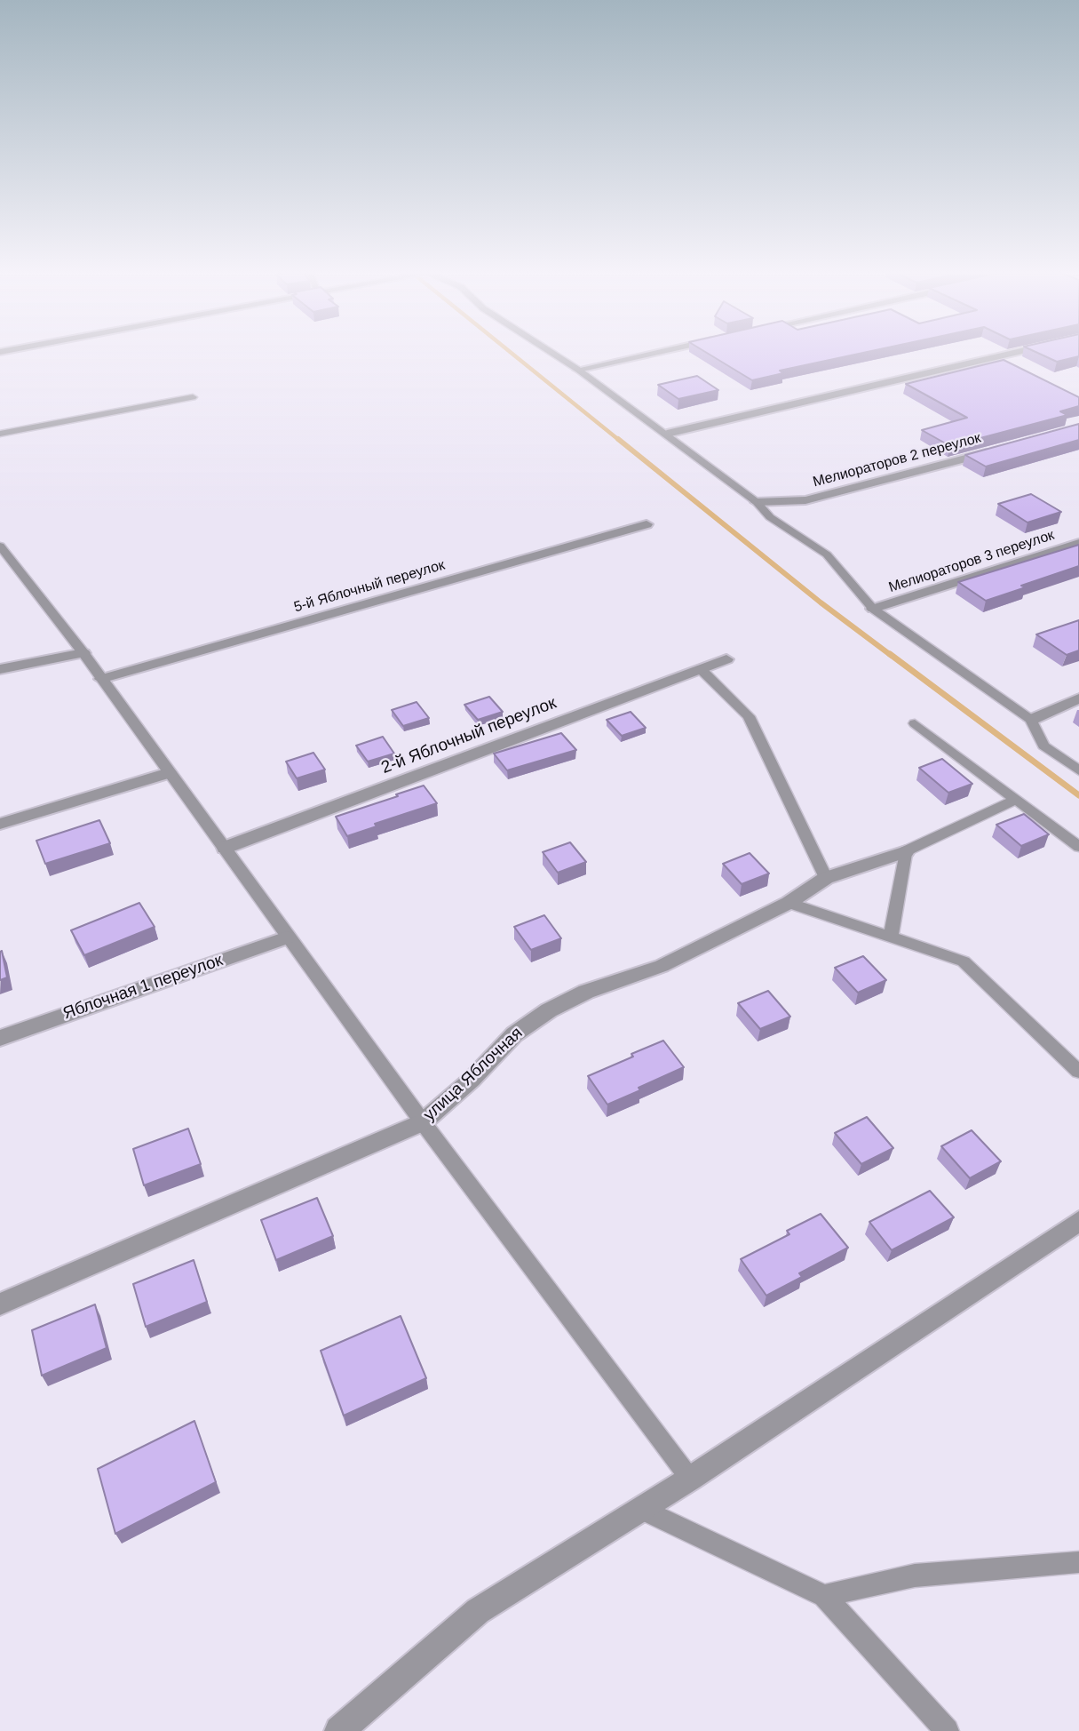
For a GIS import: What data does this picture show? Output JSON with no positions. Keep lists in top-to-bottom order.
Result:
{
  "streets": {
    "street": [
      "Мелиораторов 2 переулок",
      "Мелиораторов 3 переулок",
      "5-й Яблочный переулок",
      "2-й Яблочный переулок",
      "Яблочная 1 переулок",
      "улица Яблочная"
    ]
  }
}
